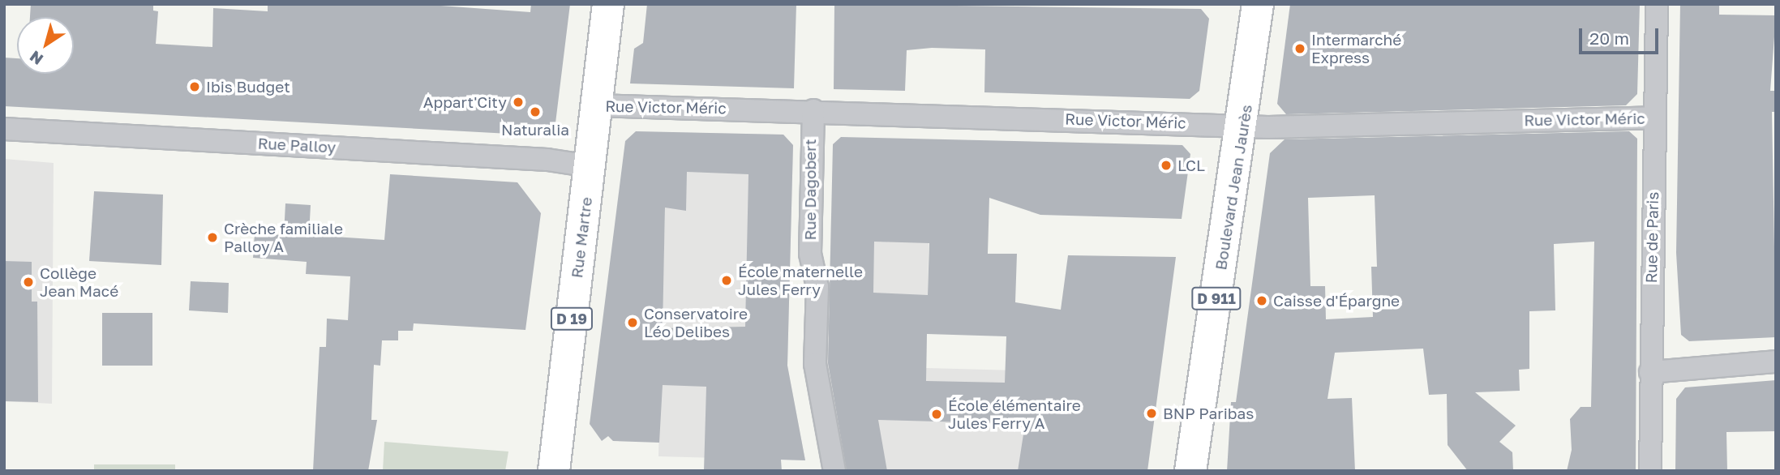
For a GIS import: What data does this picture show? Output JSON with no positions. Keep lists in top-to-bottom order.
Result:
{
  "streets": {
    "main road": [
      "Boulevard Jean Jaurès",
      "Rue Martre",
      "D 911",
      "D 19"
    ],
    "street": [
      "Rue Victor Méric",
      "Rue Palloy",
      "Rue Dagobert",
      "Rue de Paris"
    ]
  },
  "crossings": [
    ["Rue Victor Méric", "Boulevard Jean Jaurès"],
    ["Rue Victor Méric", "Rue Dagobert"],
    ["Rue Victor Méric", "Rue Martre"],
    ["Rue Victor Méric", "Rue de Paris"],
    ["Rue Palloy", "Rue Martre"]
  ],
  "places": [
    "Intermarché Express",
    "Ibis Budget",
    "Appart'City",
    "Naturalia",
    "LCL",
    "Crèche familiale Palloy A",
    "École maternelle Jules Ferry",
    "Collège Jean Macé",
    "Caisse d'Épargne",
    "Conservatoire Léo Delibes",
    "BNP Paribas",
    "École élémentaire Jules Ferry A"
  ],
  "scale_bar": "20 m",
  "north": "bottom left"
}
